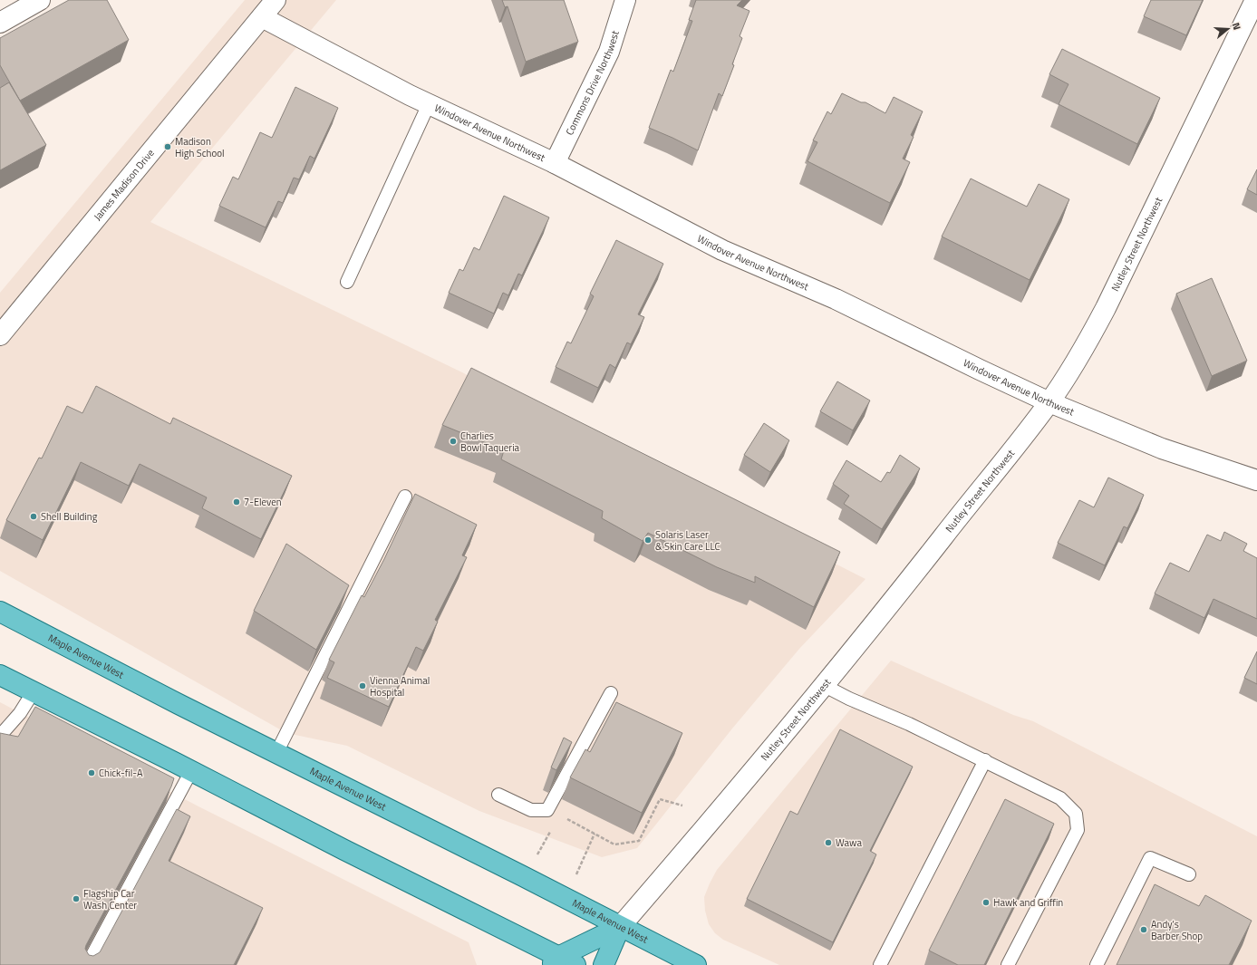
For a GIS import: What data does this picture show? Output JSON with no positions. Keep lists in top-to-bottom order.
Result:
{
  "streets": {
    "main road": ["Maple Avenue West"],
    "street": [
      "Commons Drive Northwest",
      "Windover Avenue Northwest",
      "James Madison Drive",
      "Nutley Street Northwest"
    ]
  },
  "crossings": [
    ["Commons Drive Northwest", "Windover Avenue Northwest"],
    ["Windover Avenue Northwest", "James Madison Drive"],
    ["Windover Avenue Northwest", "Nutley Street Northwest"],
    ["Nutley Street Northwest", "Maple Avenue West"]
  ],
  "places": [
    "Madison High School",
    "Charlies Bowl Taqueria",
    "7-Eleven",
    "Shell Building",
    "Solaris Laser & Skin Care LLC",
    "Vienna Animal Hospital",
    "Chick-fil-A",
    "Wawa",
    "Flagship Car Wash Center",
    "Hawk and Griffin",
    "Andy's Barber Shop"
  ],
  "north": "right"
}
